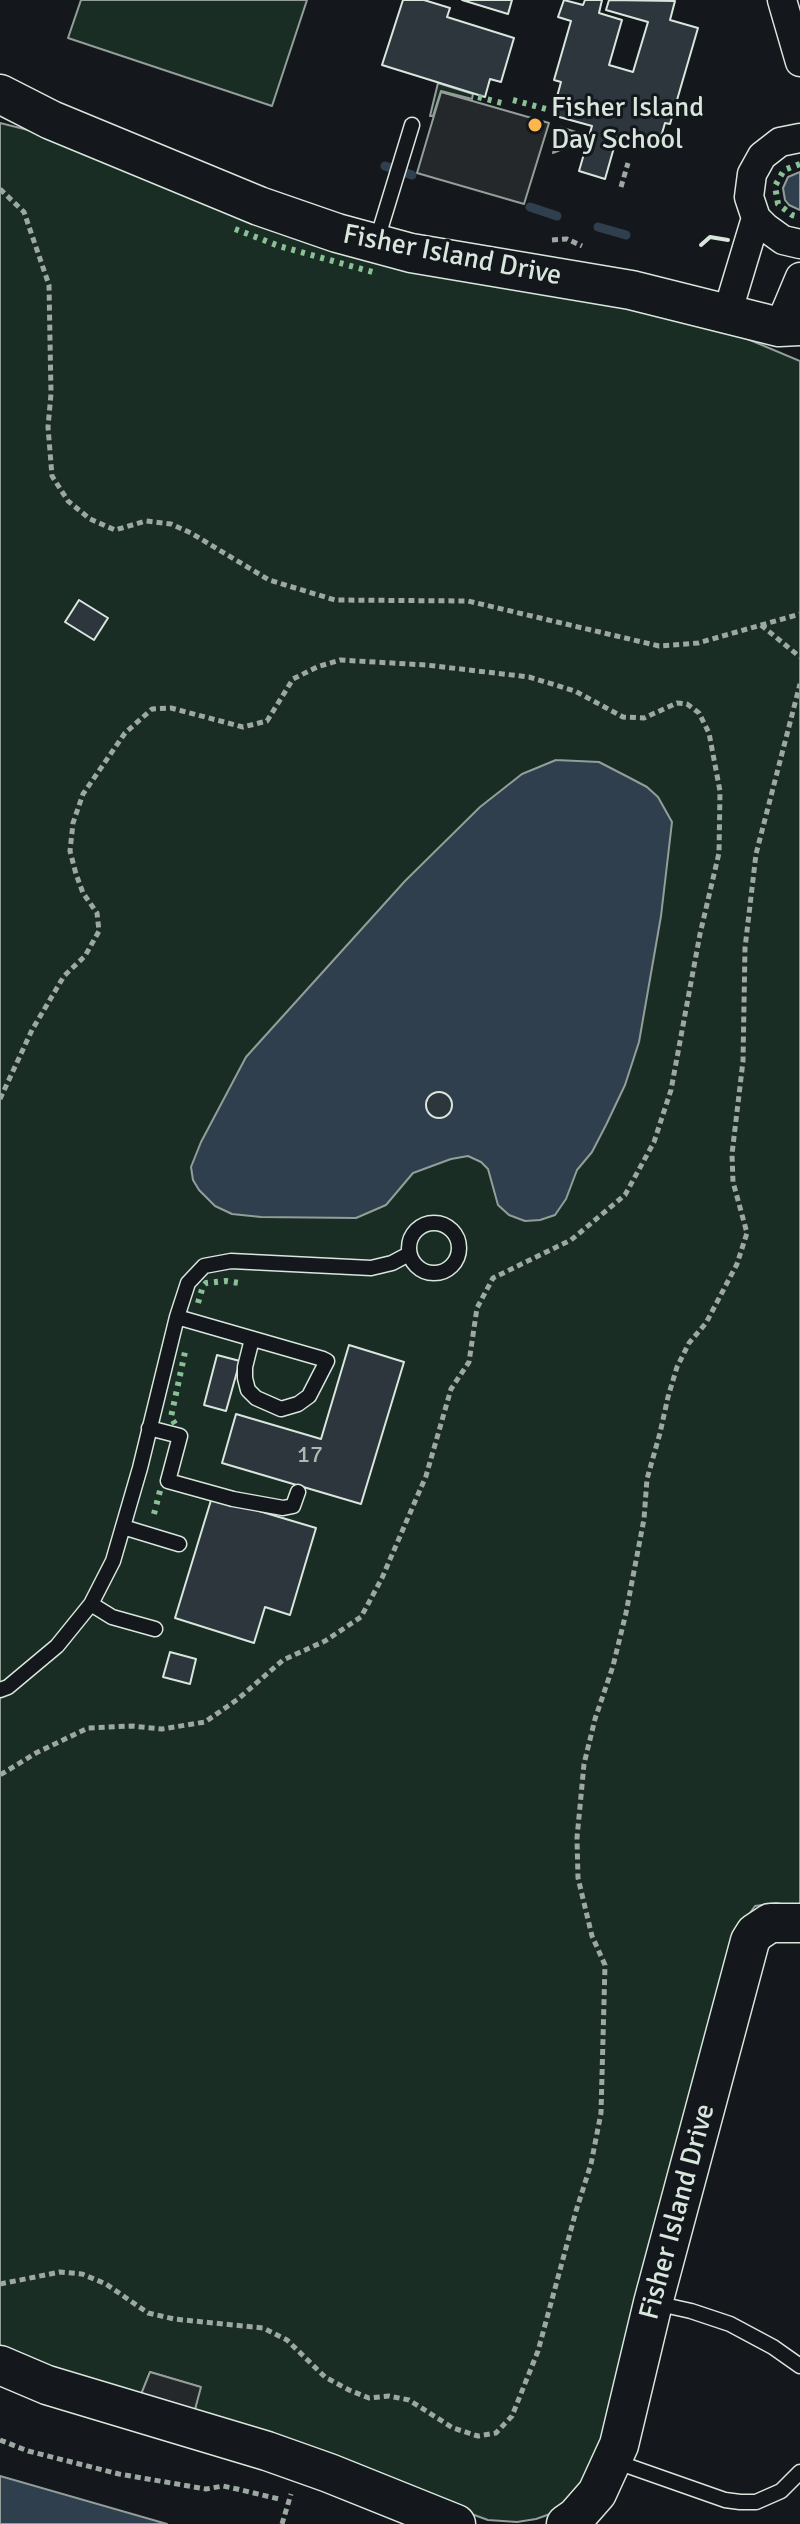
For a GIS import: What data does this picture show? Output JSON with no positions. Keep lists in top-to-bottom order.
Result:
{
  "streets": {
    "street": ["Fisher Island Drive"]
  },
  "places": ["Fisher Island Day School"],
  "house_numbers": ["17"]
}
